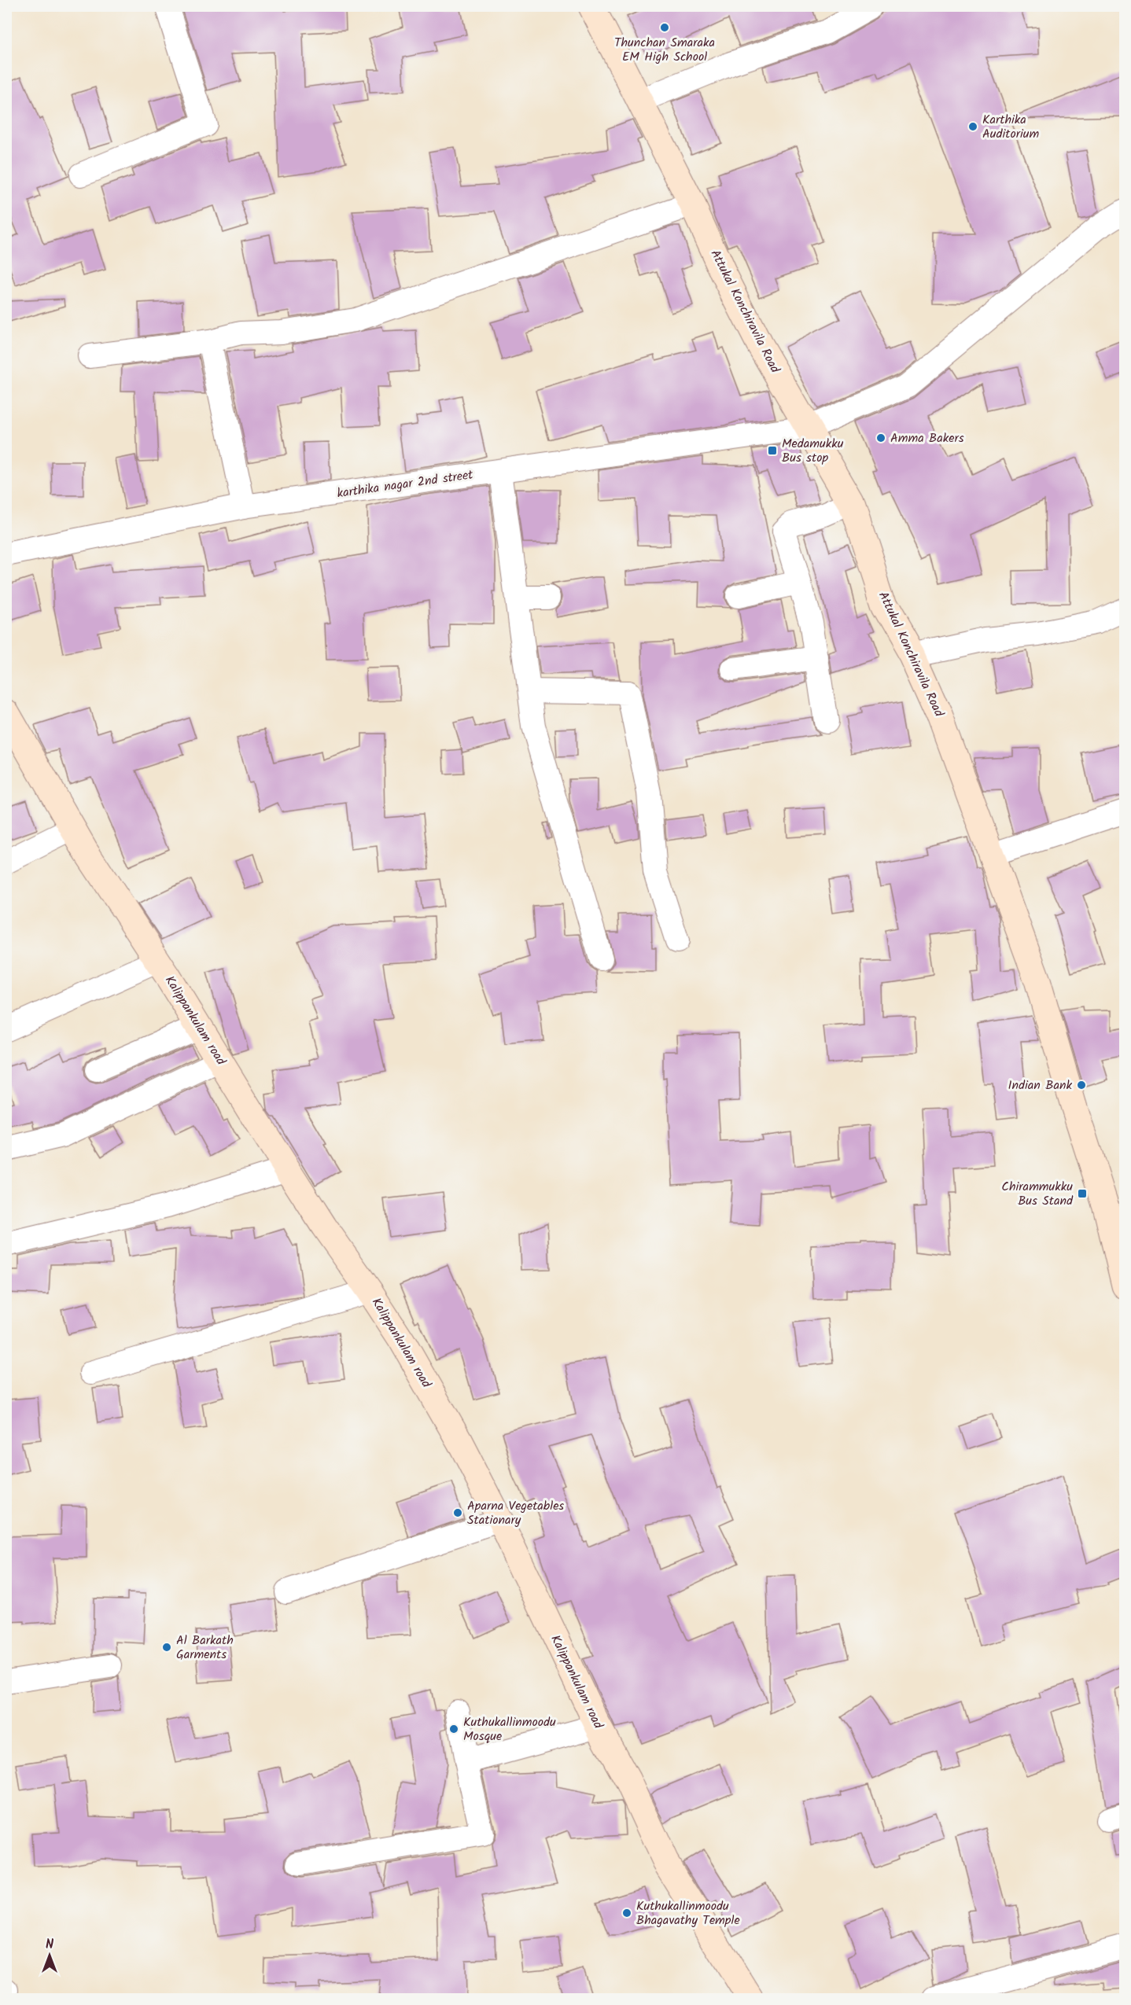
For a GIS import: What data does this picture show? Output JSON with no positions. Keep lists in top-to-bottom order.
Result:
{
  "streets": {
    "street": ["Attukal Konchiravila Road", "karthika nagar 2nd street", "Kalippankulam road"]
  },
  "crossings": [
    ["Attukal Konchiravila Road", "karthika nagar 2nd street"]
  ],
  "places": {
    "other": [
      "Thunchan Smaraka EM High School",
      "Karthika Auditorium",
      "Amma Bakers",
      "Indian Bank",
      "Aparna Vegetables Stationary",
      "Al Barkath Garments",
      "Kuthukallinmoodu Mosque",
      "Kuthukallinmoodu Bhagavathy Temple"
    ],
    "transit": ["Medamukku Bus stop", "Chirammukku Bus Stand"]
  },
  "north": "top"
}
